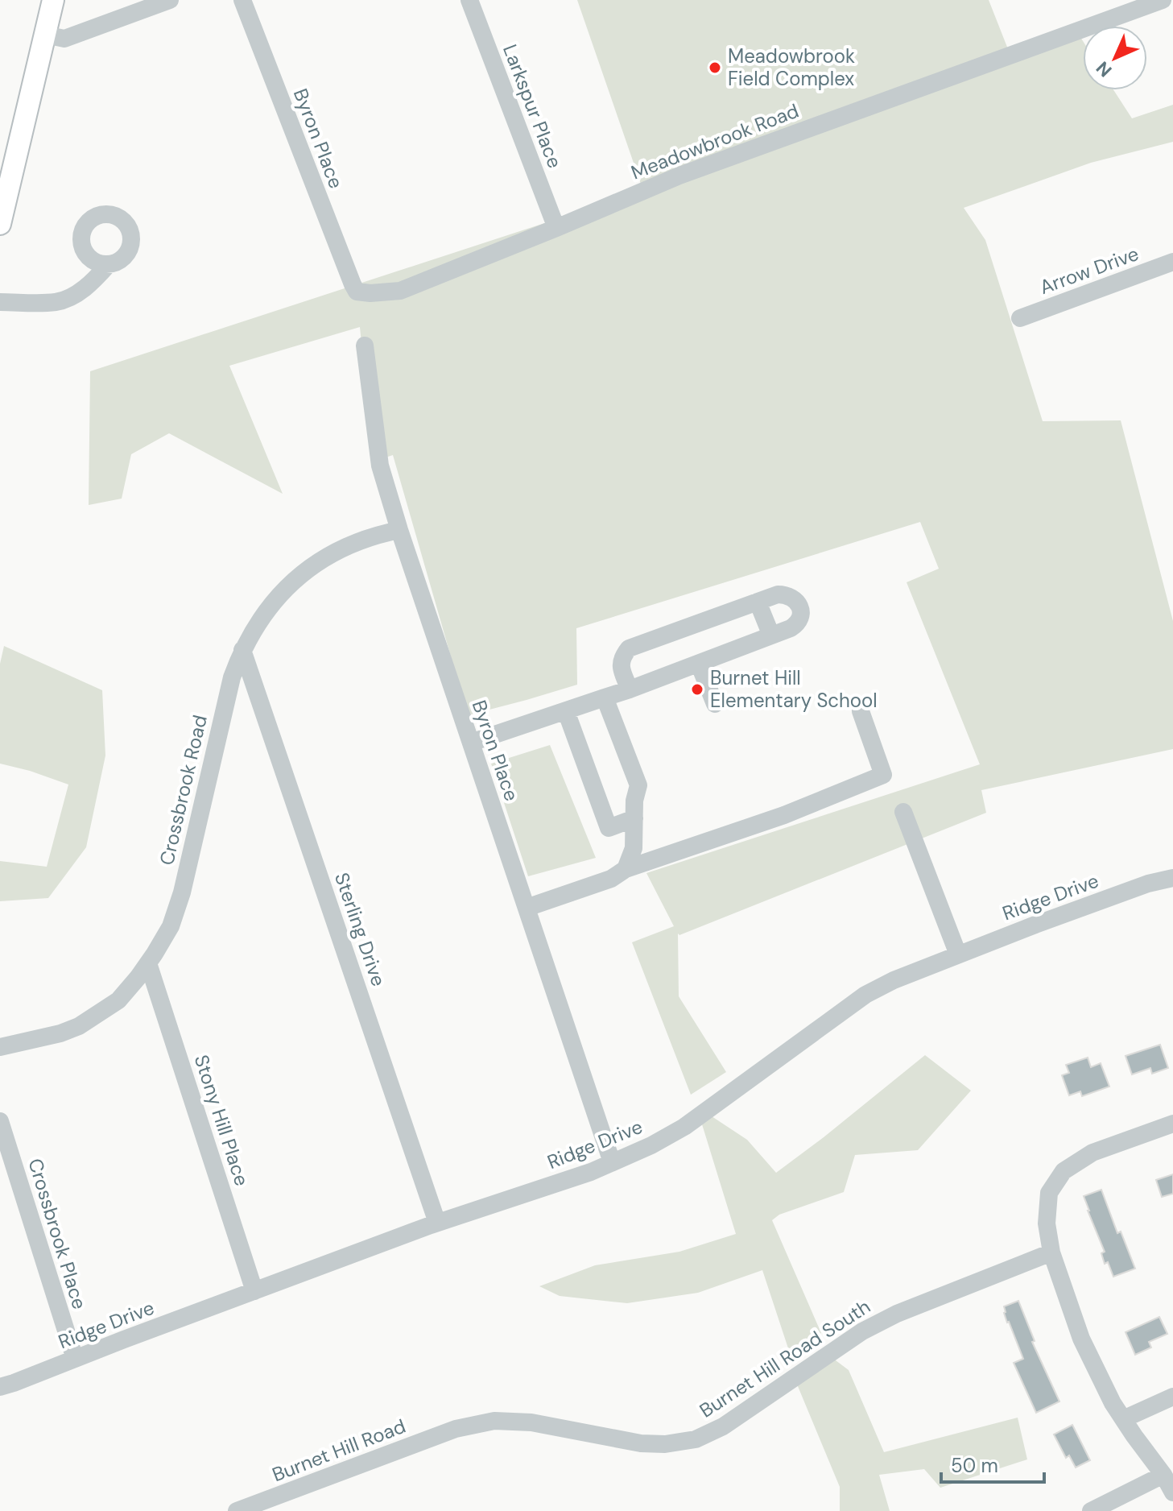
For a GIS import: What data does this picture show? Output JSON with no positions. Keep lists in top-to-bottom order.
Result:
{
  "streets": {
    "street": [
      "Larkspur Place",
      "Byron Place",
      "Meadowbrook Road",
      "Arrow Drive",
      "Crossbrook Road",
      "Ridge Drive",
      "Sterling Drive",
      "Stony Hill Place",
      "Crossbrook Place",
      "Burnet Hill Road South",
      "Burnet Hill Road"
    ]
  },
  "crossings": [
    ["Larkspur Place", "Meadowbrook Road"],
    ["Byron Place", "Meadowbrook Road"],
    ["Byron Place", "Crossbrook Road"],
    ["Byron Place", "Ridge Drive"],
    ["Crossbrook Road", "Sterling Drive"],
    ["Crossbrook Road", "Stony Hill Place"],
    ["Ridge Drive", "Sterling Drive"],
    ["Ridge Drive", "Stony Hill Place"],
    ["Ridge Drive", "Crossbrook Place"],
    ["Burnet Hill Road South", "Burnet Hill Road"]
  ],
  "places": ["Meadowbrook Field Complex", "Burnet Hill Elementary School"],
  "scale_bar": "50 m",
  "north": "bottom left"
}
